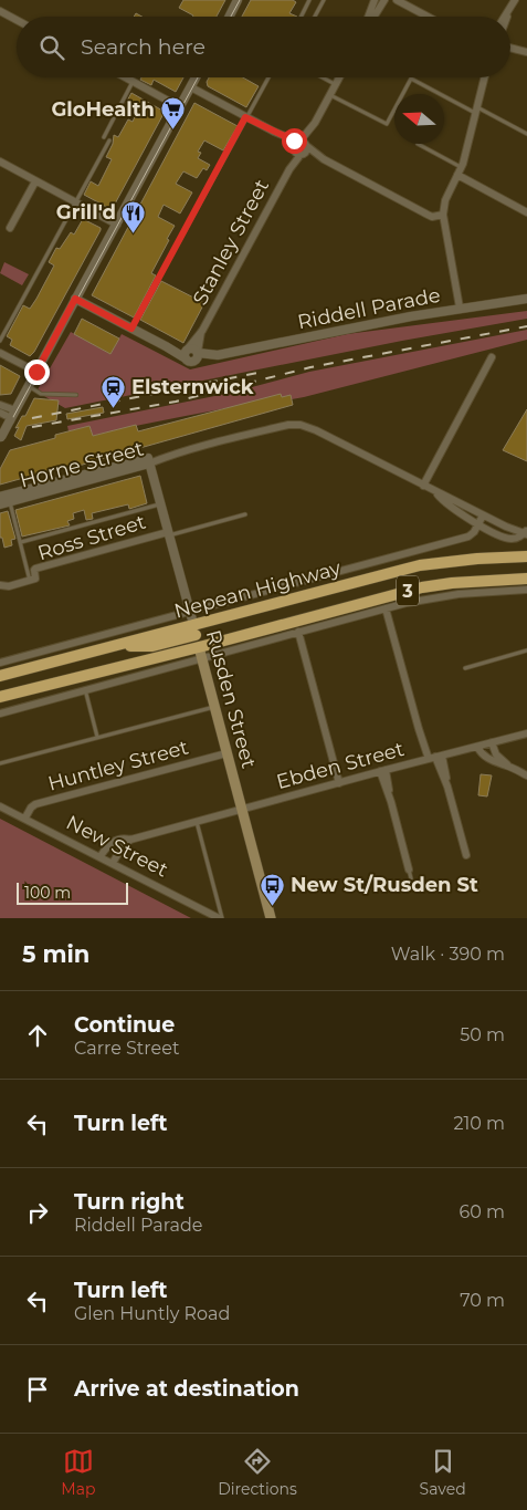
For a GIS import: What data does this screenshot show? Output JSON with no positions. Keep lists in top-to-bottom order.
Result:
{
  "streets": {
    "highway": ["Nepean Highway", "3", "Rusden Street"],
    "street": [
      "Stanley Street",
      "Riddell Parade",
      "Horne Street",
      "Ross Street",
      "Huntley Street",
      "Ebden Street",
      "New Street"
    ]
  },
  "crossings": [
    ["Stanley Street", "Riddell Parade"],
    ["Horne Street", "Rusden Street"],
    ["Ross Street", "Rusden Street"],
    ["Nepean Highway", "Rusden Street"],
    ["Rusden Street", "Huntley Street"],
    ["Rusden Street", "Ebden Street"],
    ["Huntley Street", "New Street"],
    ["Ebden Street", "New Street"]
  ],
  "places": {
    "supermarket": ["GloHealth"],
    "restaurant": ["Grill'd"],
    "station": ["Elsternwick"],
    "bus stop": ["New St/Rusden St"]
  },
  "scale_bar": "100 m",
  "north": "left",
  "page": {
    "search": "Search here",
    "scale": "100 m",
    "heading": ["5 min", "Walk · 390 m"],
    "list": [
      ["Continue", "Carre Street", "50 m"],
      ["Turn left", "210 m"],
      ["Turn right", "Riddell Parade", "60 m"],
      ["Turn left", "Glen Huntly Road", "70 m"],
      "Arrive at destination"
    ],
    "nav": ["Map", "Directions", "Saved"]
  }
}
